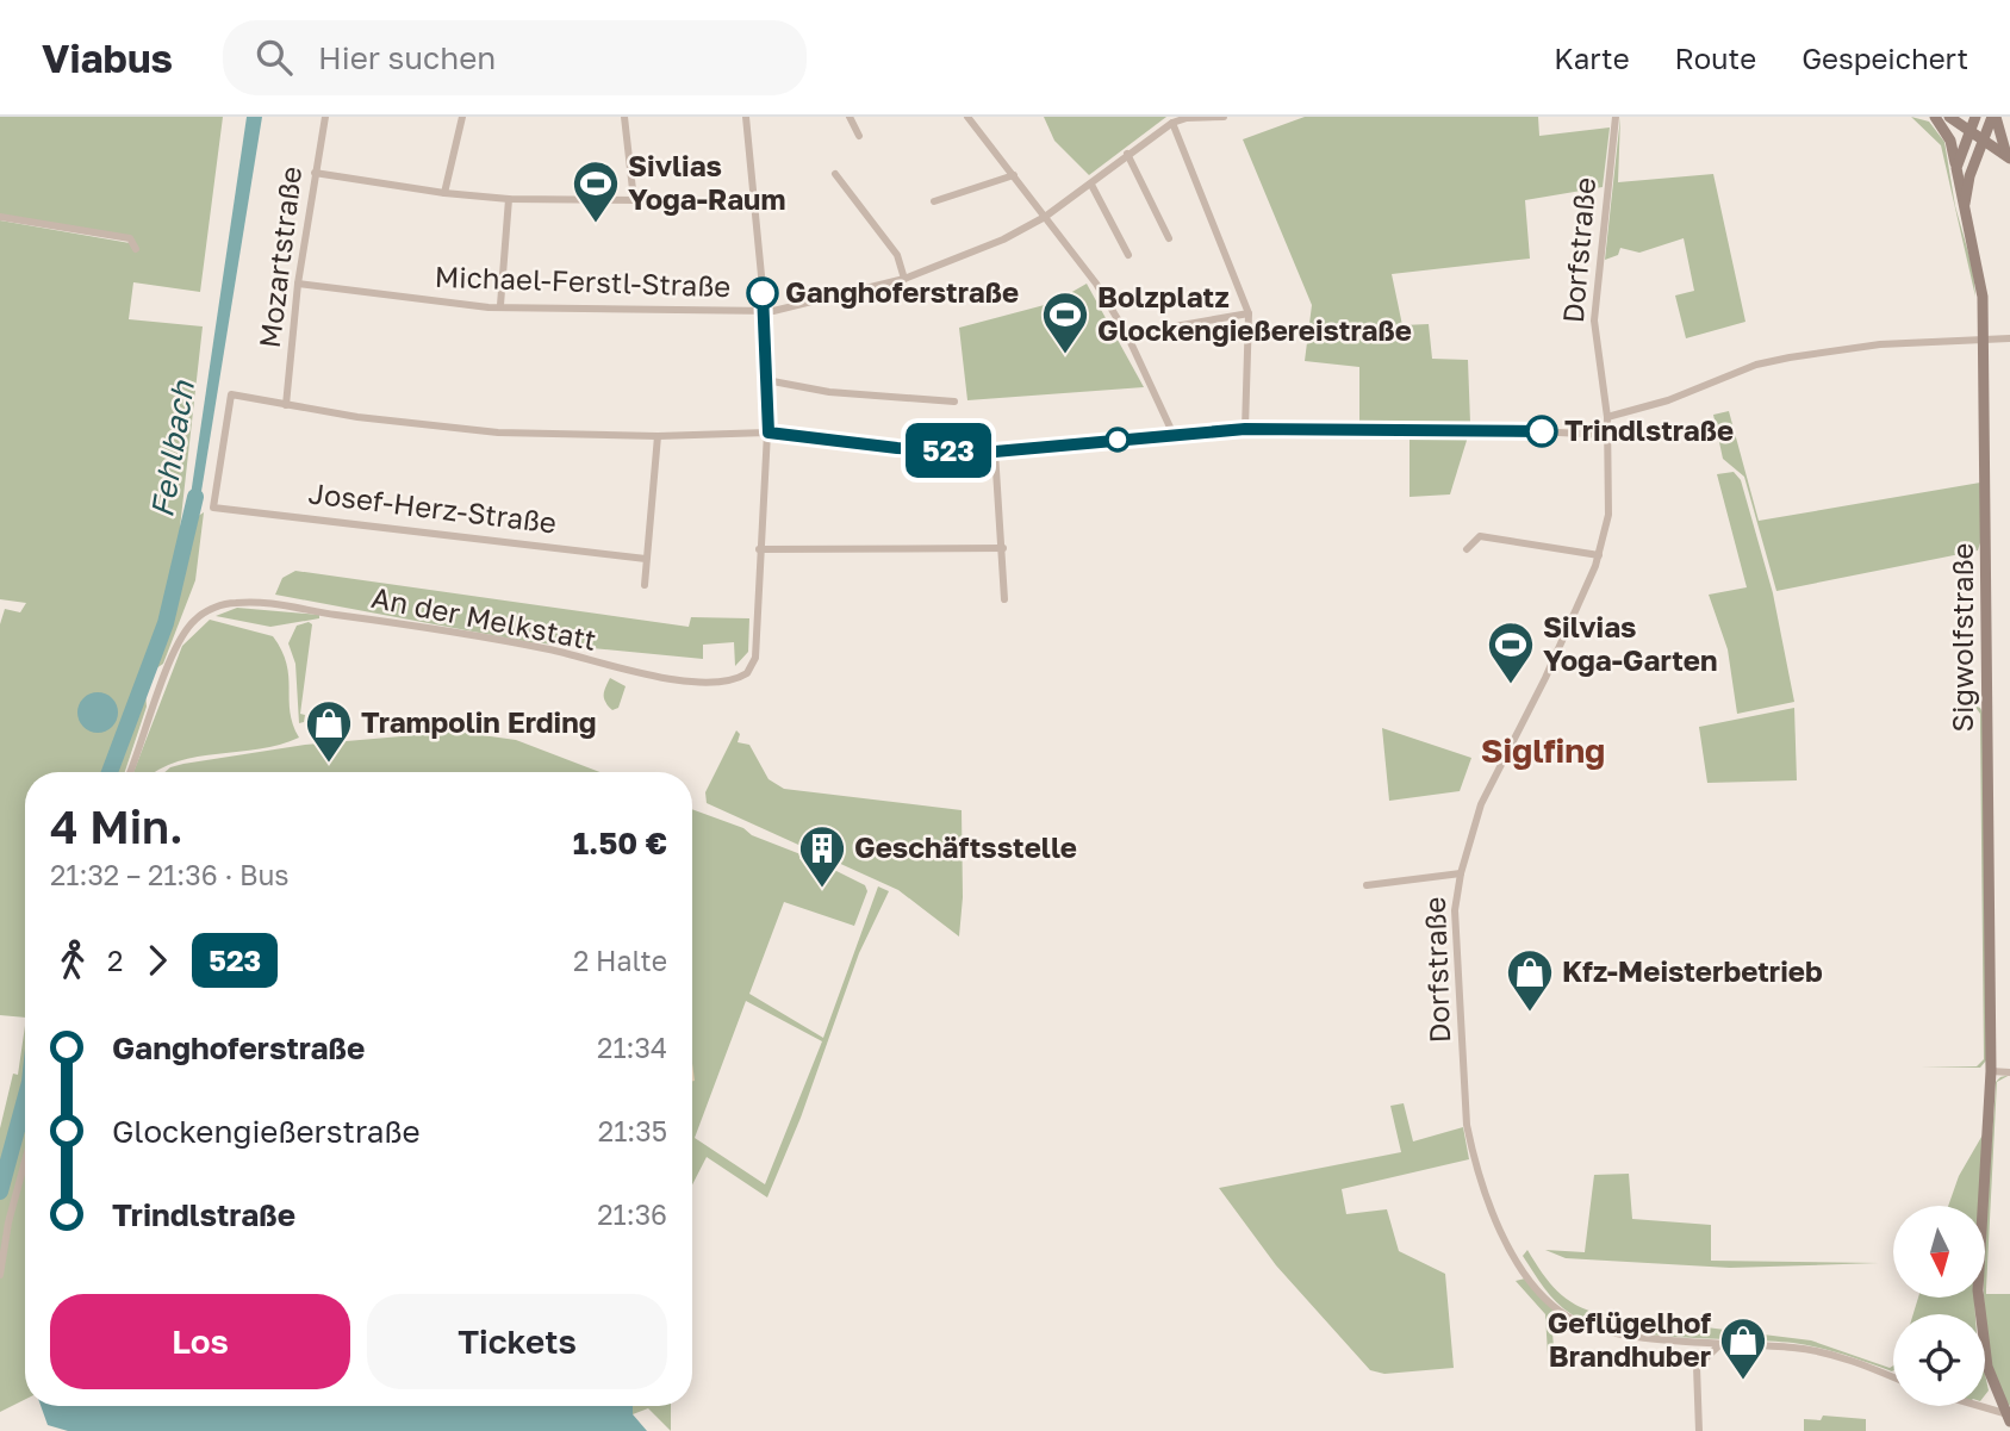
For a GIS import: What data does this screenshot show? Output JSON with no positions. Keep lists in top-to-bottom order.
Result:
{
  "streets": {
    "street": [
      "Dorfstraße",
      "Mozartstraße",
      "Michael-Ferstl-Straße",
      "Josef-Herz-Straße",
      "An der Melkstatt",
      "Sigwolfstraße"
    ]
  },
  "crossings": [
    ["Mozartstraße", "Michael-Ferstl-Straße"],
    ["Mozartstraße", "Josef-Herz-Straße"]
  ],
  "districts": ["Siglfing"],
  "water": ["Fehlbach"],
  "places": {
    "sports": ["Sivlias Yoga-Raum", "Bolzplatz Glockengießereistraße", "Silvias Yoga-Garten"],
    "other": ["Ganghoferstraße", "Trindlstraße"],
    "shop": ["Trampolin Erding", "Kfz-Meisterbetrieb", "Geflügelhof Brandhuber"],
    "building": ["Geschäftsstelle"]
  },
  "lines": ["bus line 523"],
  "north": "bottom",
  "page": {
    "header": "Viabus",
    "search": "Hier suchen",
    "nav": ["Karte", "Route", "Gespeichert"],
    "on_map": "523",
    "heading": ["4 Min.", "21:32 – 21:36 · Bus", "1.50 €"],
    "legs": ["2", "523", "2 Halte"],
    "list": [
      {
        "name": "Ganghoferstraße",
        "value": "21:34"
      },
      {
        "name": "Glockengießerstraße",
        "value": "21:35"
      },
      {
        "name": "Trindlstraße",
        "value": "21:36"
      }
    ],
    "buttons": ["Los", "Tickets"]
  }
}
